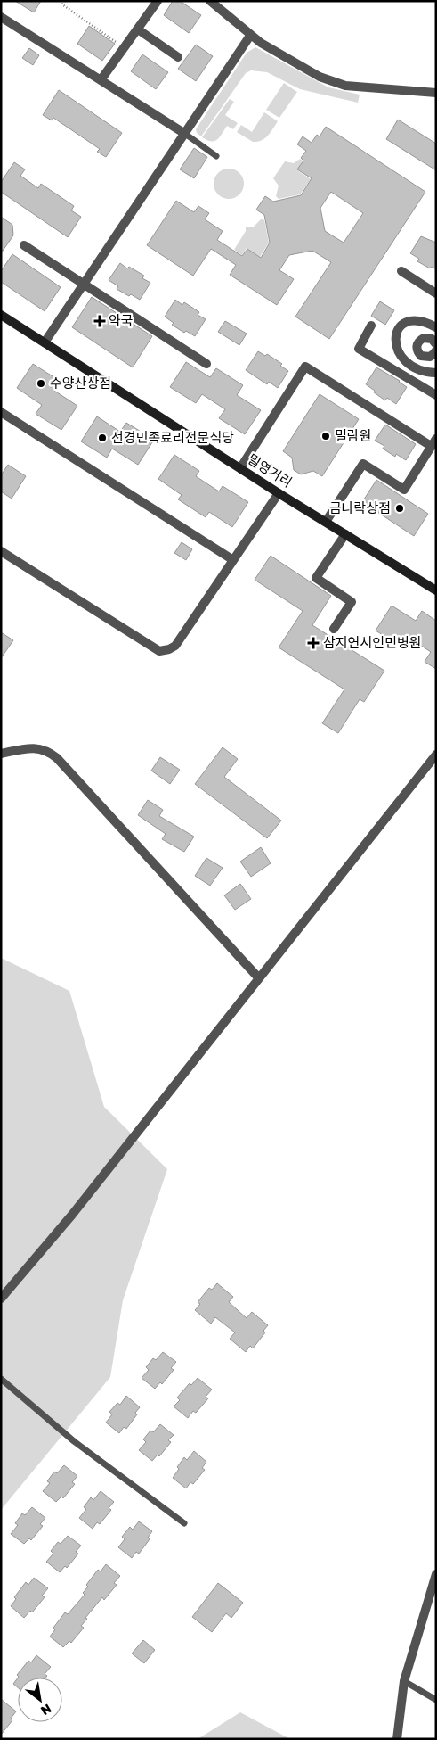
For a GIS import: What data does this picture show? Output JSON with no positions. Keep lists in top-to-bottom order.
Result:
{
  "streets": {
    "main road": ["밀영거리"]
  },
  "places": {
    "health": ["약국", "삼지연시인민병원"],
    "other": [
      "수양산상점",
      "밀람원",
      "선경민족료리전문식당",
      "금나락상점"
    ]
  },
  "north": "bottom right"
}
